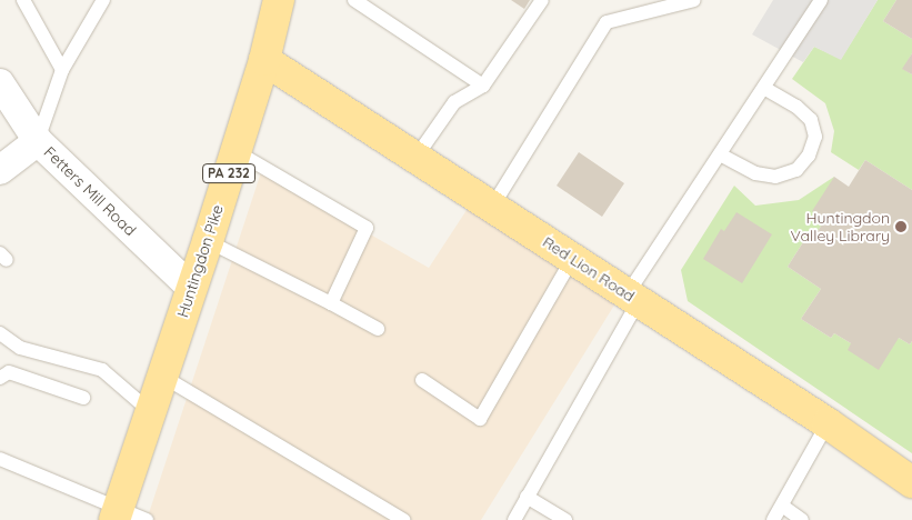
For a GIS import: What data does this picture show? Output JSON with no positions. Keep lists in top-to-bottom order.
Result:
{
  "streets": {
    "main road": ["PA 232", "Huntingdon Pike", "Red Lion Road"],
    "street": ["Fetters Mill Road"]
  },
  "crossings": [
    ["Fetters Mill Road", "Huntingdon Pike"],
    ["Huntingdon Pike", "Red Lion Road"]
  ],
  "places": ["Huntingdon Valley Library"]
}
